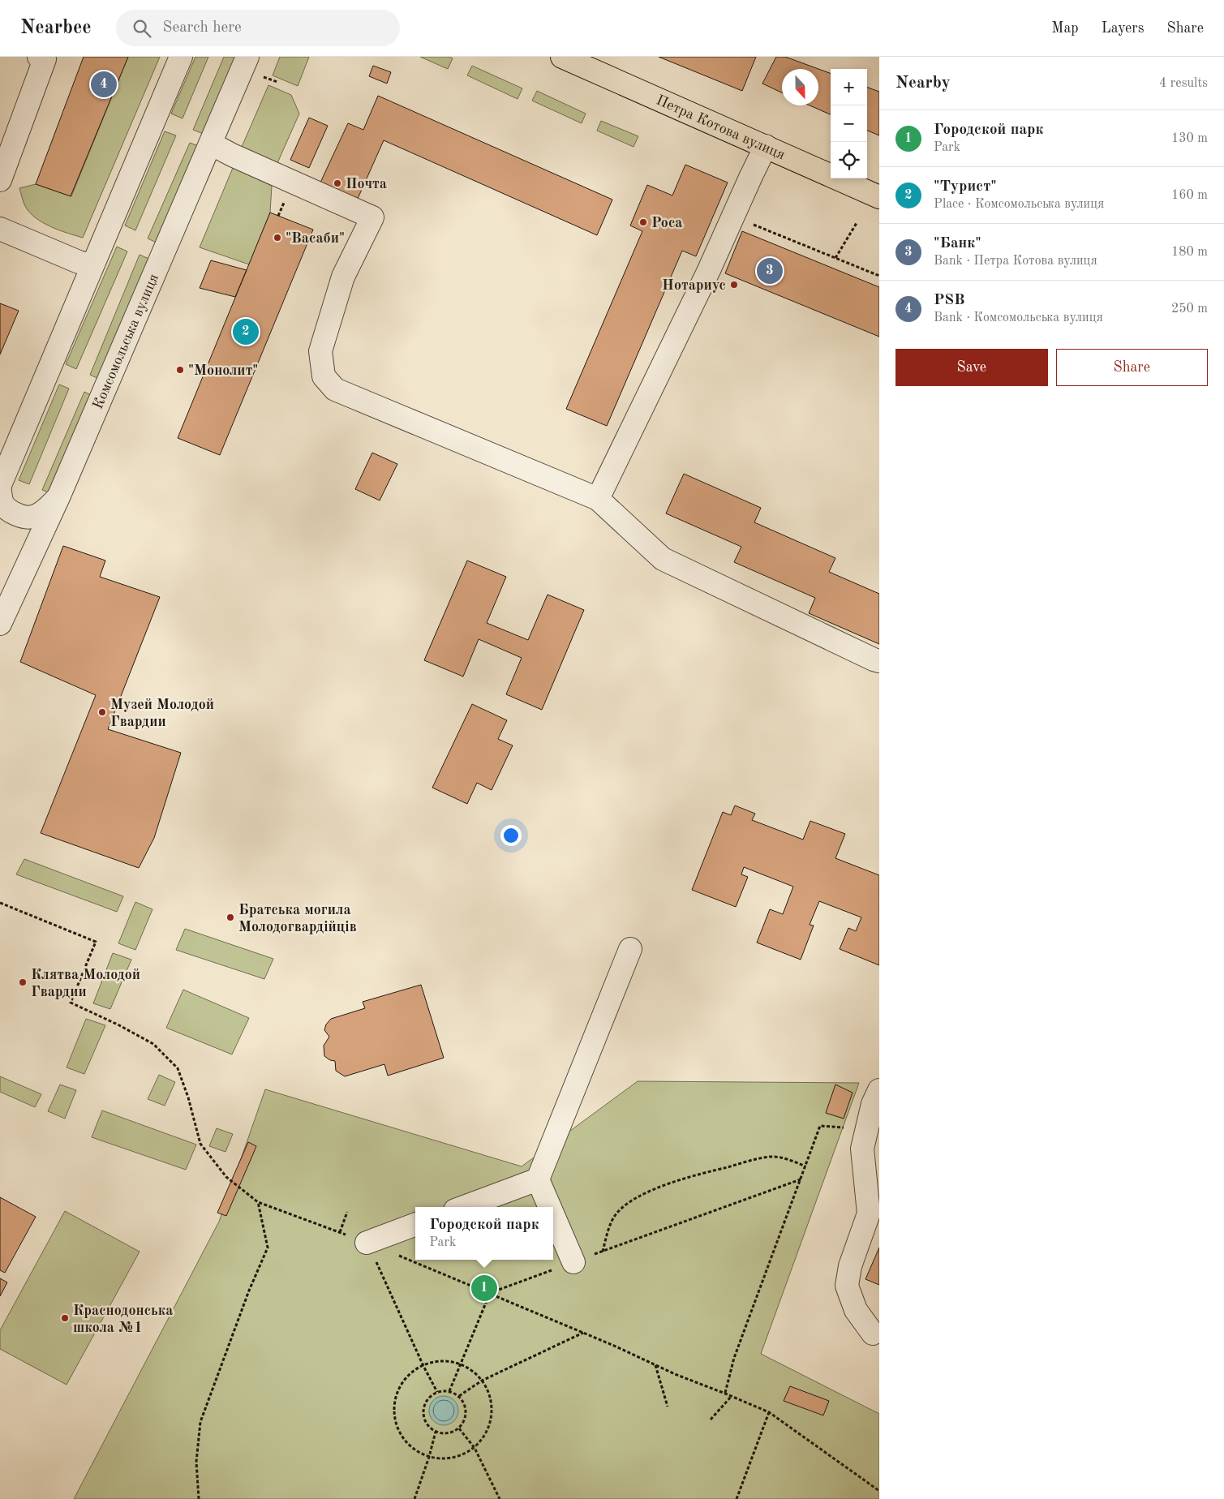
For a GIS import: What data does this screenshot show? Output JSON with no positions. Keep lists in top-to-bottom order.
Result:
{
  "streets": {
    "highway": ["Петра Котова вулиця"],
    "street": ["Комсомольська вулиця"]
  },
  "places": [
    "Почта",
    "Роса",
    "\"Васаби\"",
    "Нотариус",
    "\"Монолит\"",
    "Музей Молодой Гвардии",
    "Братська могила Молодогвардійців",
    "Клятва Молодой Гвардии",
    "Краснодонська школа №1"
  ],
  "north": "bottom",
  "page": {
    "header": "Nearbee",
    "search": "Search here",
    "nav": ["Map", "Layers", "Share"],
    "heading": ["Nearby", "4 results"],
    "map_buttons": ["+", "−"],
    "pins": [
      "4",
      "3",
      "2",
      "1"
    ],
    "list": [
      {
        "mark": "1",
        "name": "Городской парк",
        "note": "Park",
        "value": "130 m"
      },
      {
        "mark": "2",
        "name": "\"Турист\"",
        "note": "Place · Комсомольська вулиця",
        "value": "160 m"
      },
      {
        "mark": "3",
        "name": "\"Банк\"",
        "note": "Bank · Петра Котова вулиця",
        "value": "180 m"
      },
      {
        "mark": "4",
        "name": "PSB",
        "note": "Bank · Комсомольська вулиця",
        "value": "250 m"
      }
    ],
    "buttons": ["Save", "Share"],
    "popup": ["Городской парк", "Park"]
  }
}
